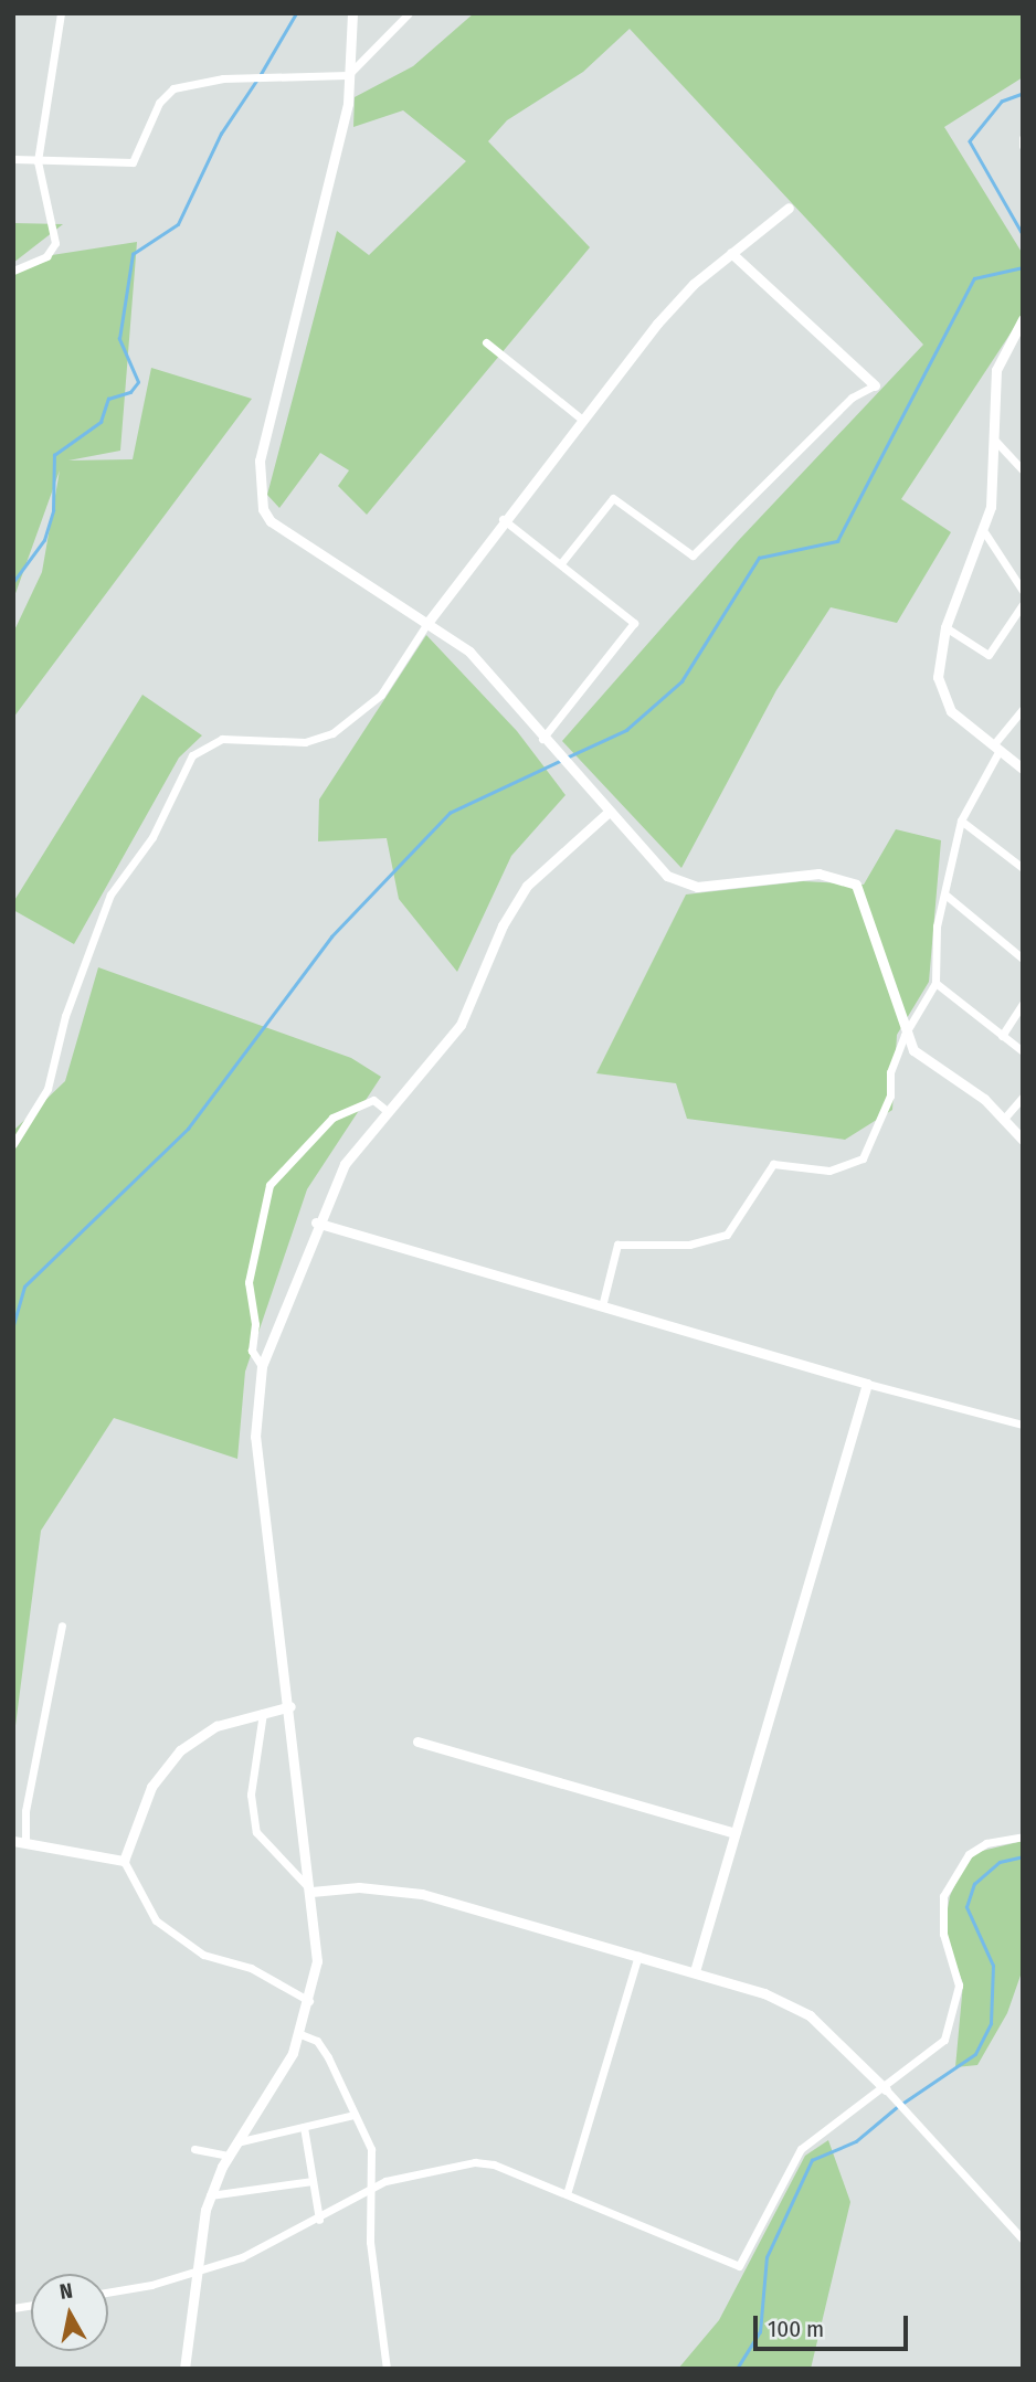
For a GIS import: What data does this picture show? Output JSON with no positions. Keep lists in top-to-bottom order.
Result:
{
  "scale_bar": "100 m",
  "north": "top"
}
